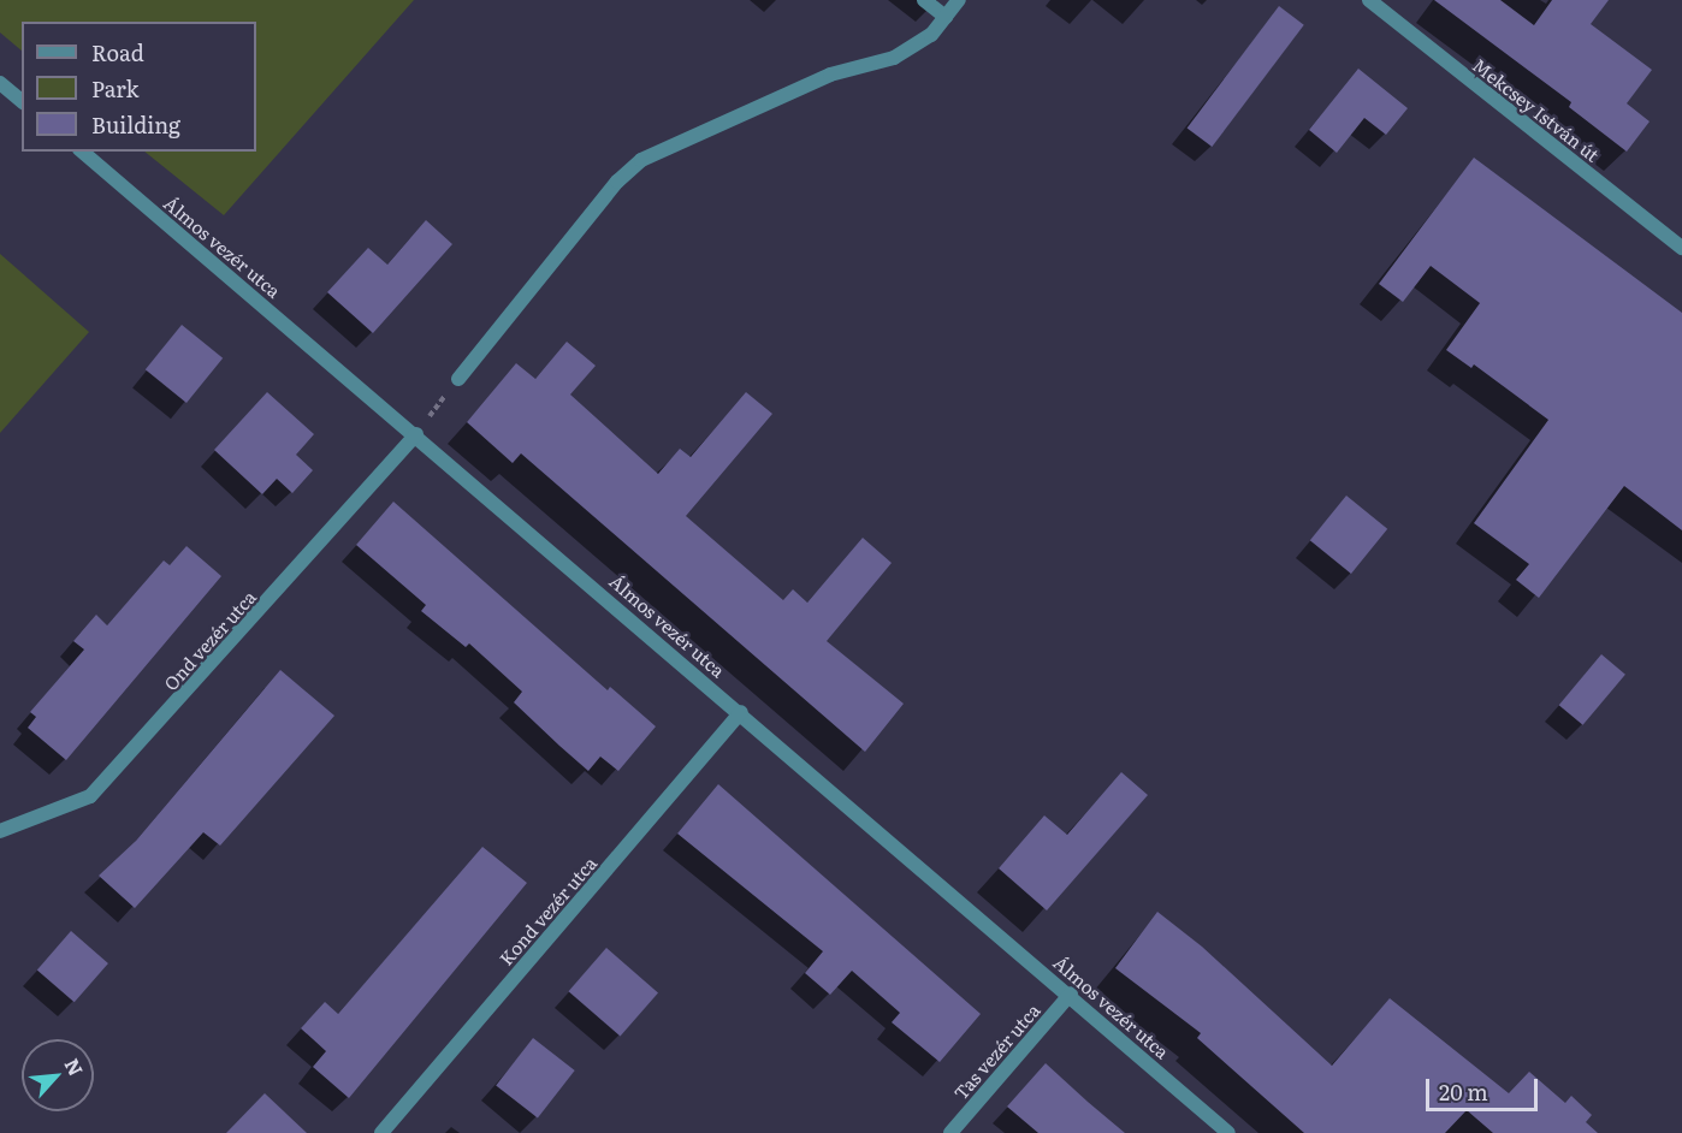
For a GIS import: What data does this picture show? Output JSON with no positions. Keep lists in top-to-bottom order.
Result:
{
  "streets": {
    "street": [
      "Mekcsey István út",
      "Álmos vezér utca",
      "Ond vezér utca",
      "Kond vezér utca",
      "Tas vezér utca"
    ]
  },
  "crossings": [
    ["Álmos vezér utca", "Ond vezér utca"],
    ["Álmos vezér utca", "Kond vezér utca"],
    ["Álmos vezér utca", "Tas vezér utca"]
  ],
  "legend": ["Road", "Park", "Building"],
  "scale_bar": "20 m",
  "north": "top right"
}
